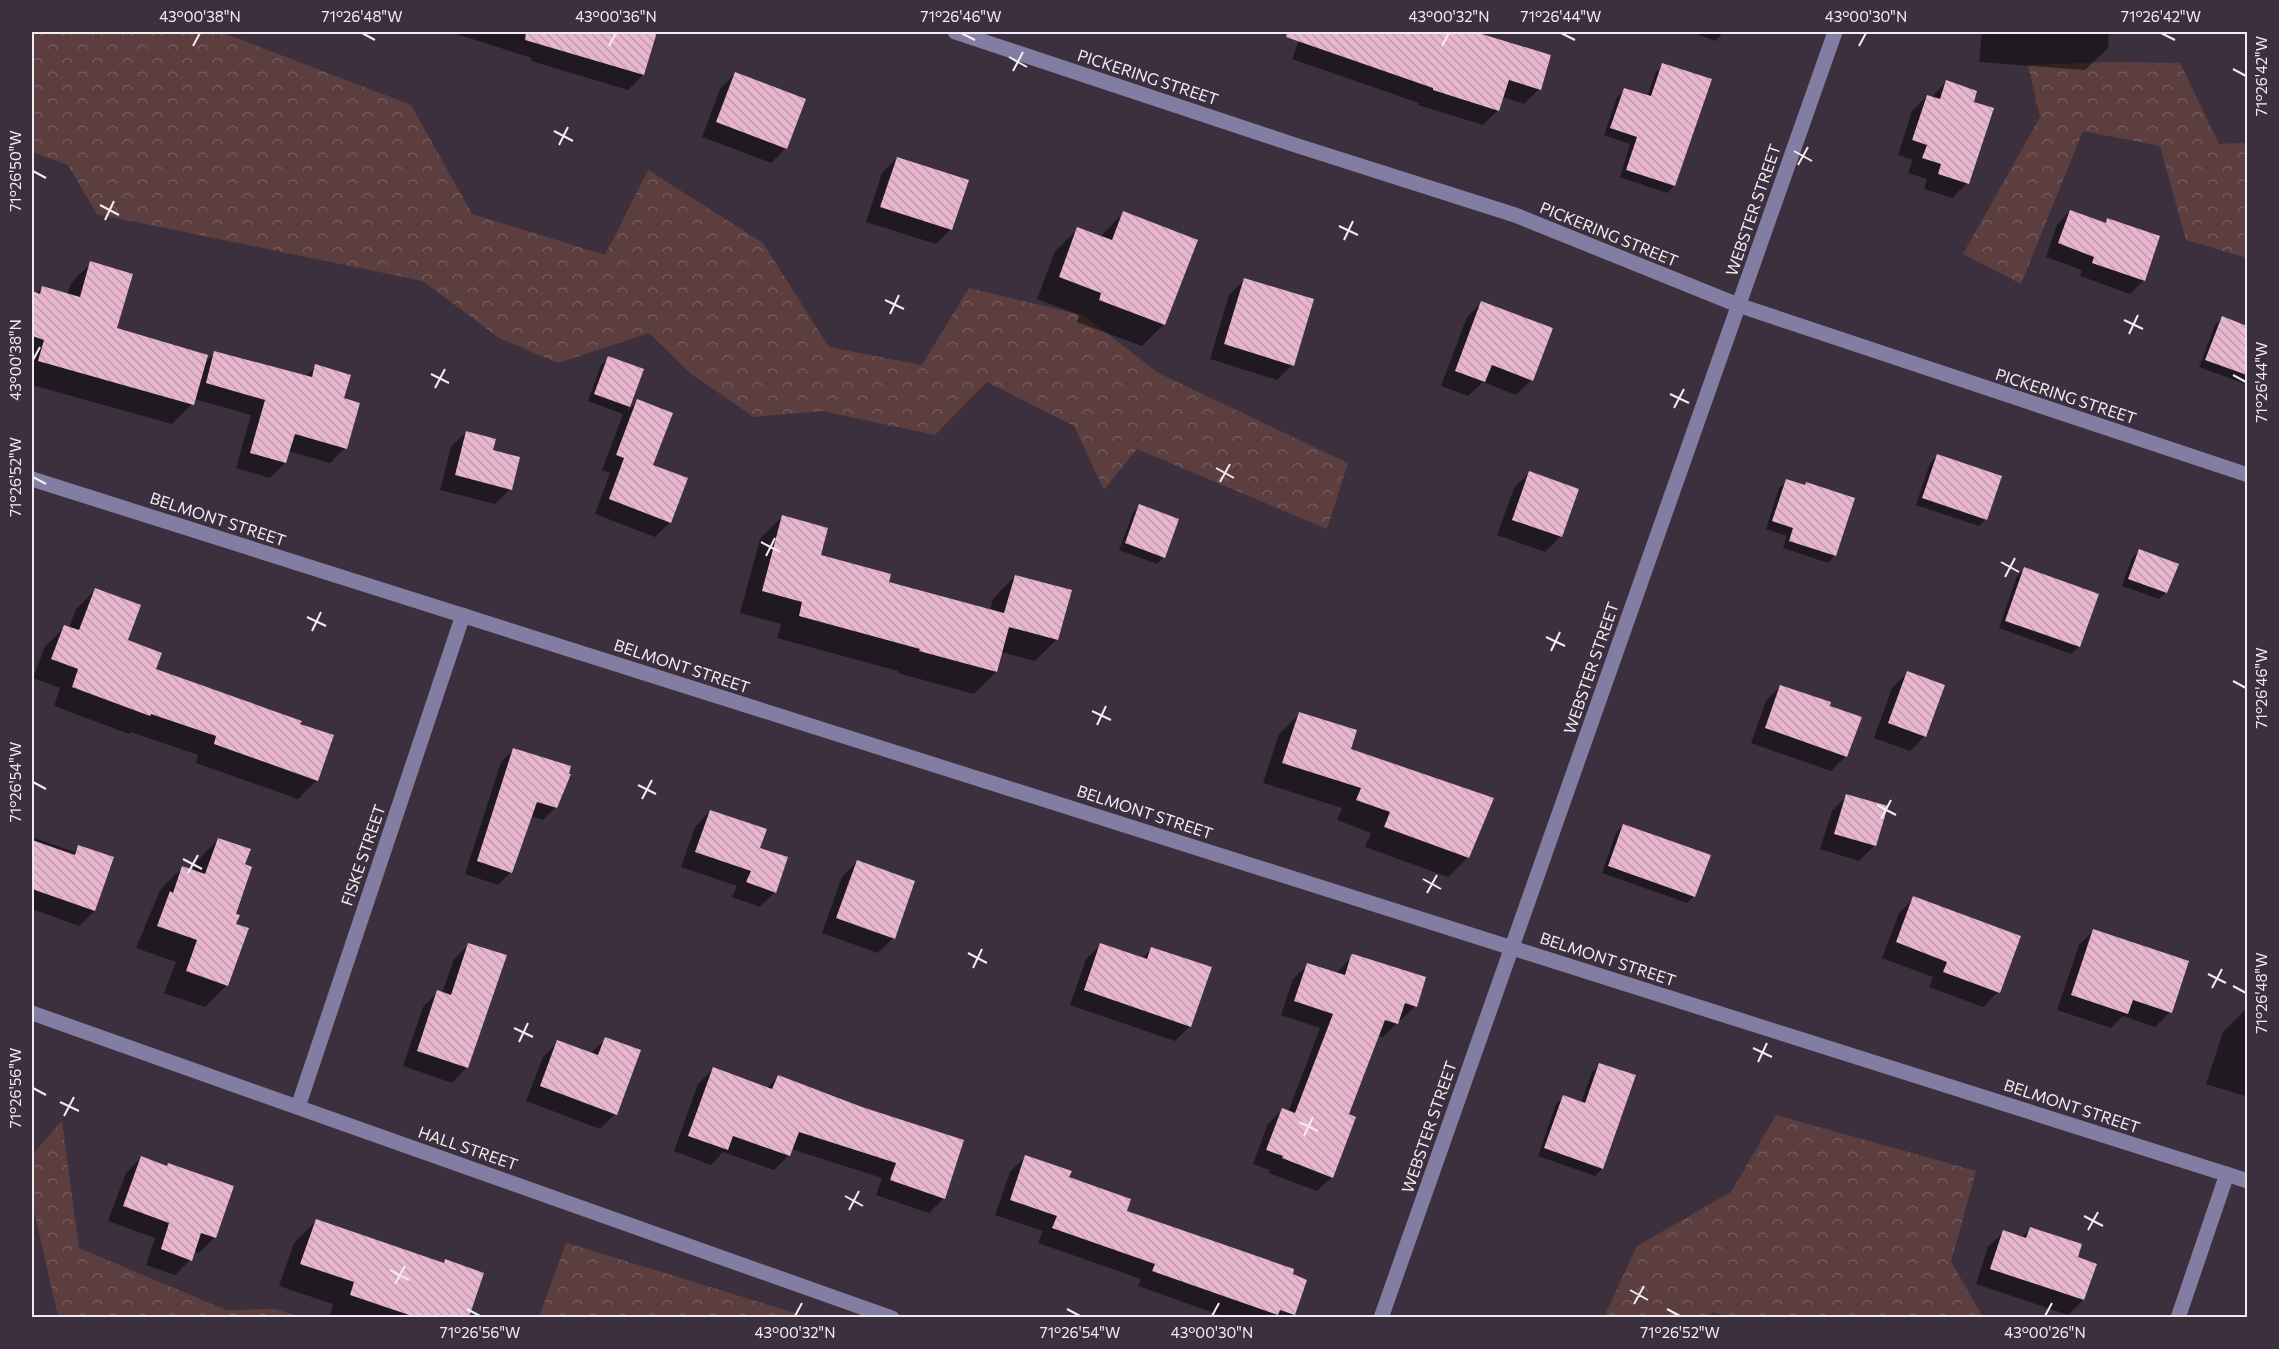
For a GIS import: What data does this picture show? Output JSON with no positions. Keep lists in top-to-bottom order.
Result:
{
  "streets": {
    "street": [
      "PICKERING STREET",
      "WEBSTER STREET",
      "BELMONT STREET",
      "FISKE STREET",
      "HALL STREET"
    ]
  },
  "crossings": [
    ["PICKERING STREET", "WEBSTER STREET"],
    ["WEBSTER STREET", "BELMONT STREET"],
    ["BELMONT STREET", "FISKE STREET"],
    ["FISKE STREET", "HALL STREET"]
  ],
  "coordinates": [
    "43°00'38\"N",
    "71°26'48\"W",
    "43°00'36\"N",
    "71°26'46\"W",
    "43°00'32\"N",
    "71°26'44\"W",
    "43°00'30\"N",
    "71°26'42\"W",
    "71°26'50\"W",
    "71°26'52\"W",
    "71°26'54\"W",
    "71°26'56\"W",
    "43°00'26\"N"
  ]
}
